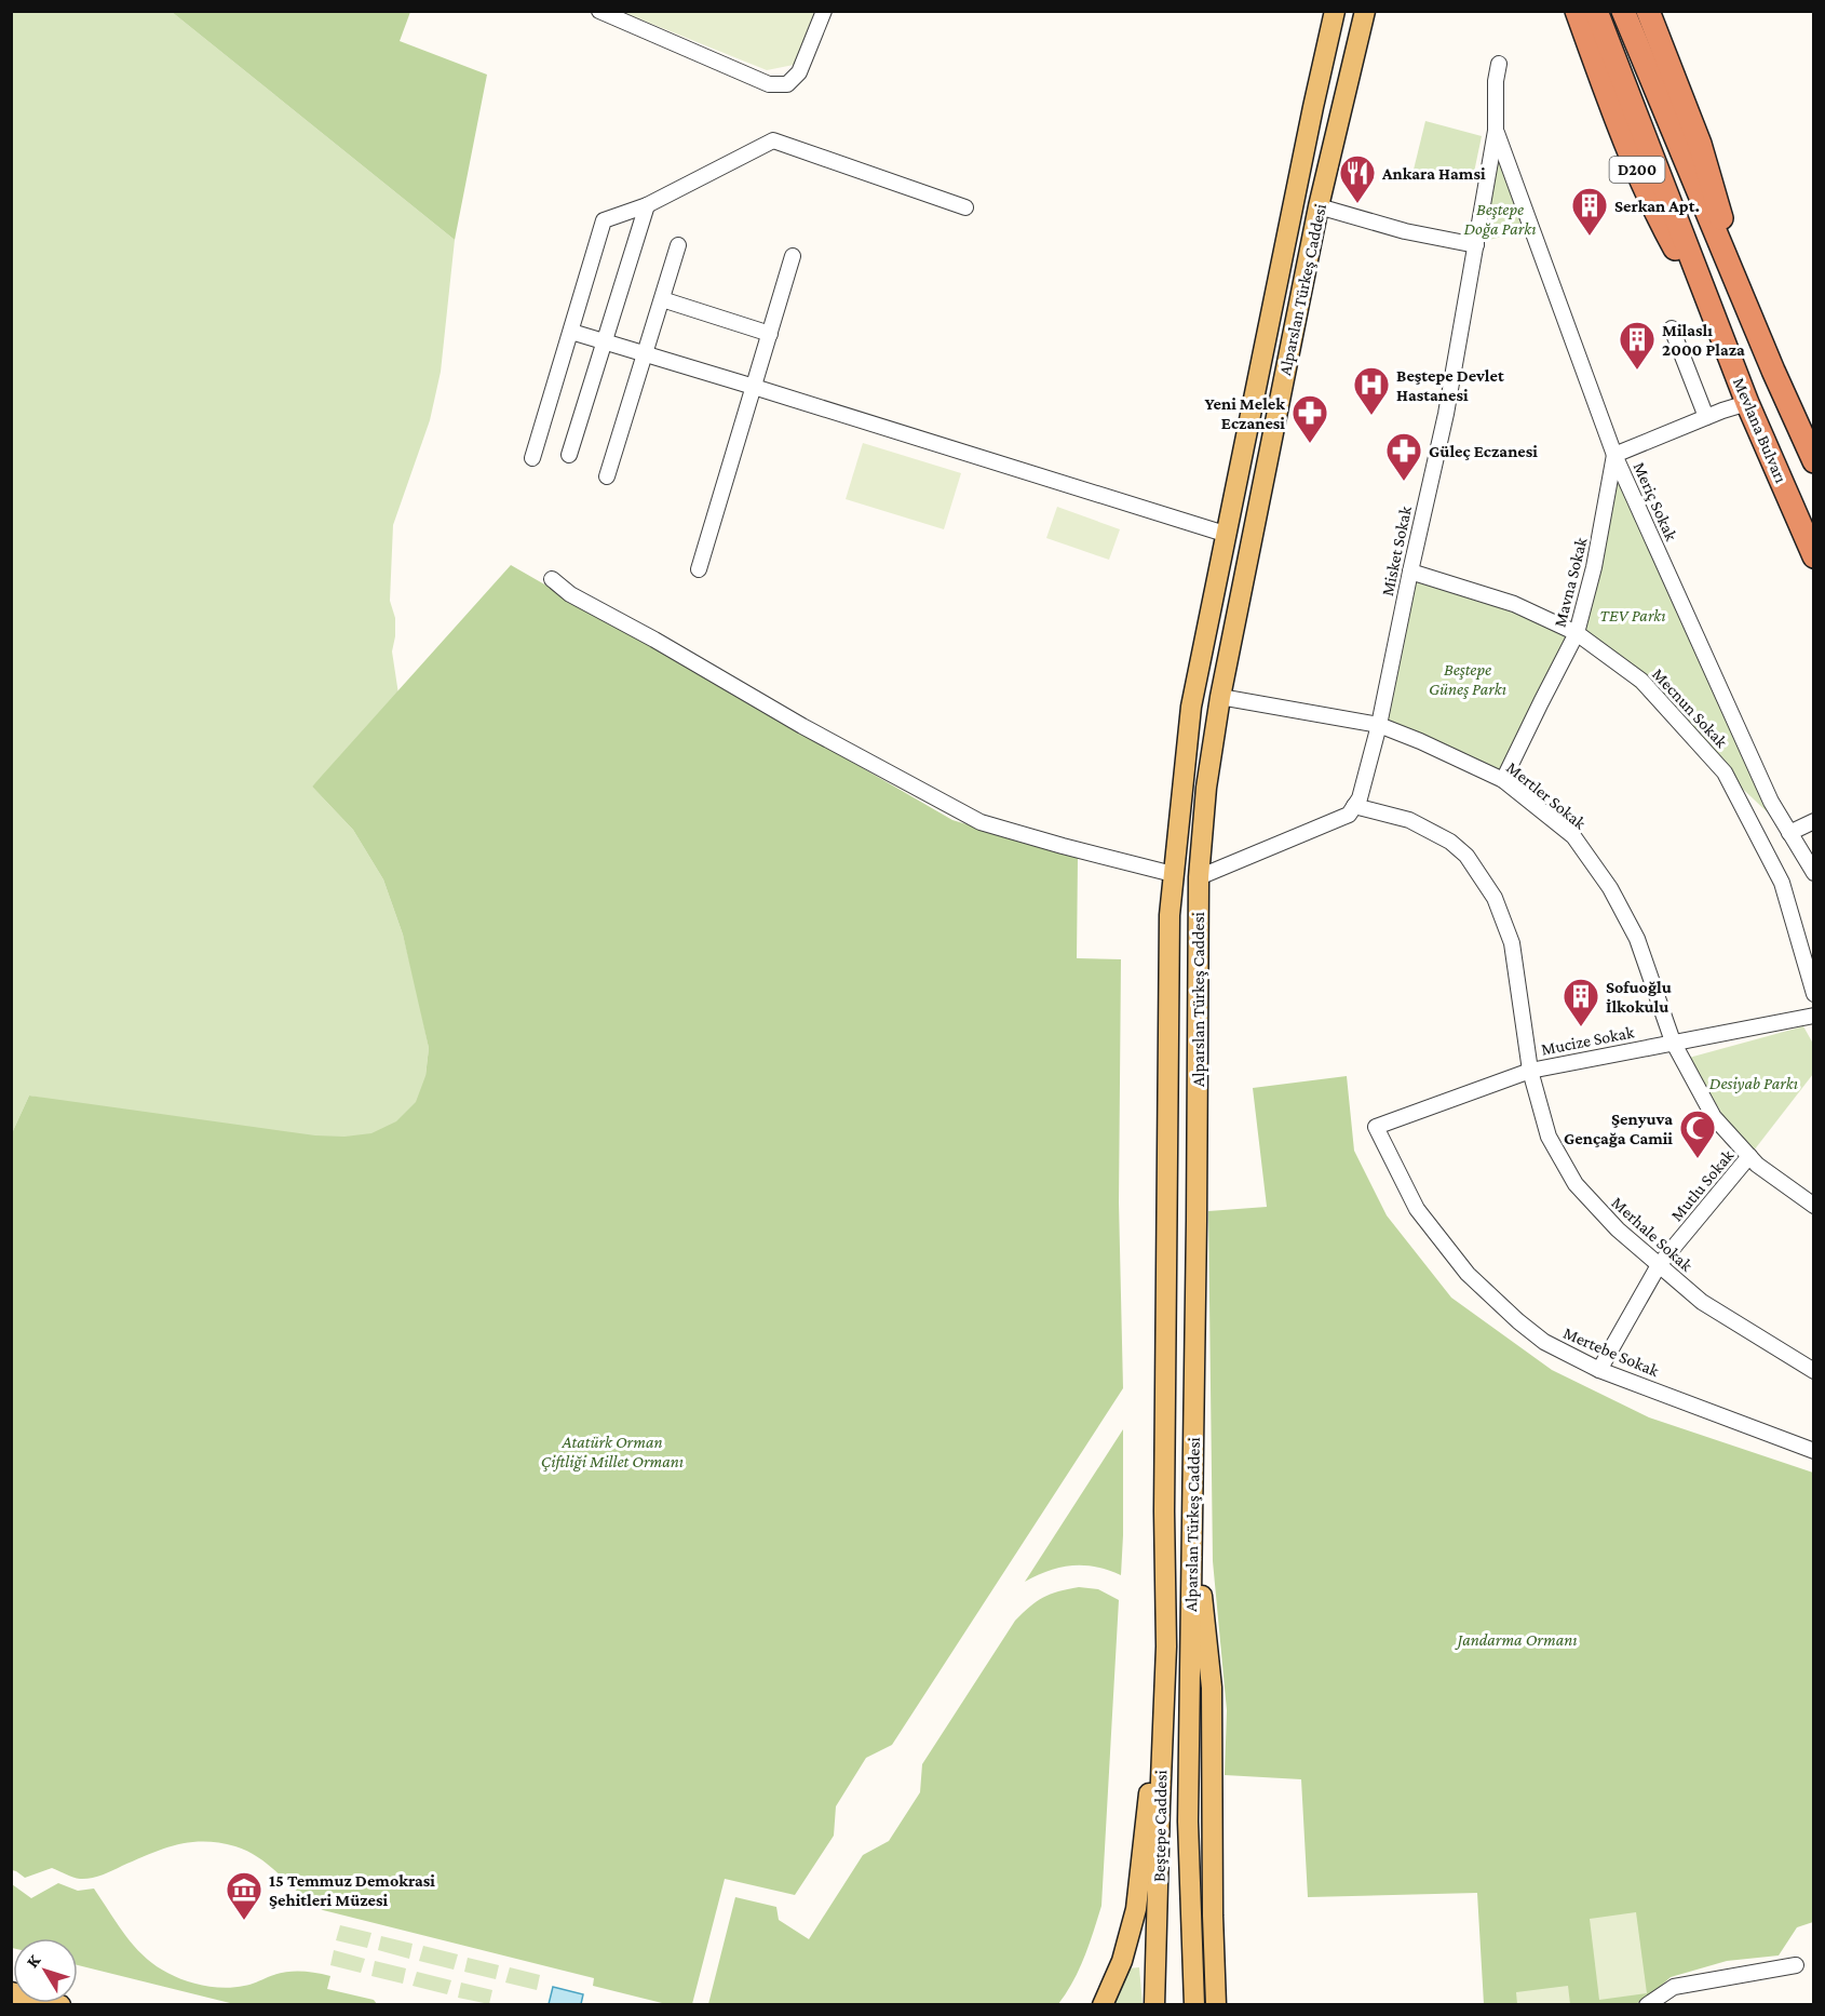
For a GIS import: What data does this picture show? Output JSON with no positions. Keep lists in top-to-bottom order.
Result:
{
  "streets": {
    "highway": ["D200", "Mevlana Bulvarı"],
    "main road": ["Alparslan Türkeş Caddesi", "Beştepe Caddesi"],
    "street": [
      "Meriç Sokak",
      "Misket Sokak",
      "Mavna Sokak",
      "Mecnun Sokak",
      "Mertler Sokak",
      "Mucize Sokak",
      "Mutlu Sokak",
      "Merhale Sokak",
      "Mertebe Sokak"
    ]
  },
  "crossings": [
    ["D200", "Mevlana Bulvarı"],
    ["Alparslan Türkeş Caddesi", "Mertler Sokak"],
    ["Alparslan Türkeş Caddesi", "Beştepe Caddesi"],
    ["Meriç Sokak", "Misket Sokak"],
    ["Meriç Sokak", "Mavna Sokak"],
    ["Misket Sokak", "Mecnun Sokak"],
    ["Misket Sokak", "Mertler Sokak"],
    ["Misket Sokak", "Merhale Sokak"],
    ["Mavna Sokak", "Mecnun Sokak"],
    ["Mavna Sokak", "Mertler Sokak"],
    ["Mertler Sokak", "Mucize Sokak"],
    ["Mertler Sokak", "Mutlu Sokak"],
    ["Mucize Sokak", "Merhale Sokak"],
    ["Mucize Sokak", "Mertebe Sokak"],
    ["Mutlu Sokak", "Merhale Sokak"],
    ["Mutlu Sokak", "Mertebe Sokak"]
  ],
  "parks": [
    "Beştepe Doğa Parkı",
    "TEV Parkı",
    "Beştepe Güneş Parkı",
    "Desiyab Parkı",
    "Atatürk Orman Çiftliği Millet Ormanı",
    "Jandarma Ormanı"
  ],
  "places": {
    "restaurant": ["Ankara Hamsi"],
    "building": ["Serkan Apt.", "Milaslı 2000 Plaza", "Sofuoğlu İlkokulu"],
    "hospital": ["Beştepe Devlet Hastanesi"],
    "pharmacy": ["Yeni Melek Eczanesi", "Güleç Eczanesi"],
    "mosque": ["Şenyuva Gençağa Camii"],
    "museum": ["15 Temmuz Demokrasi Şehitleri Müzesi"]
  },
  "north": "top left"
}
